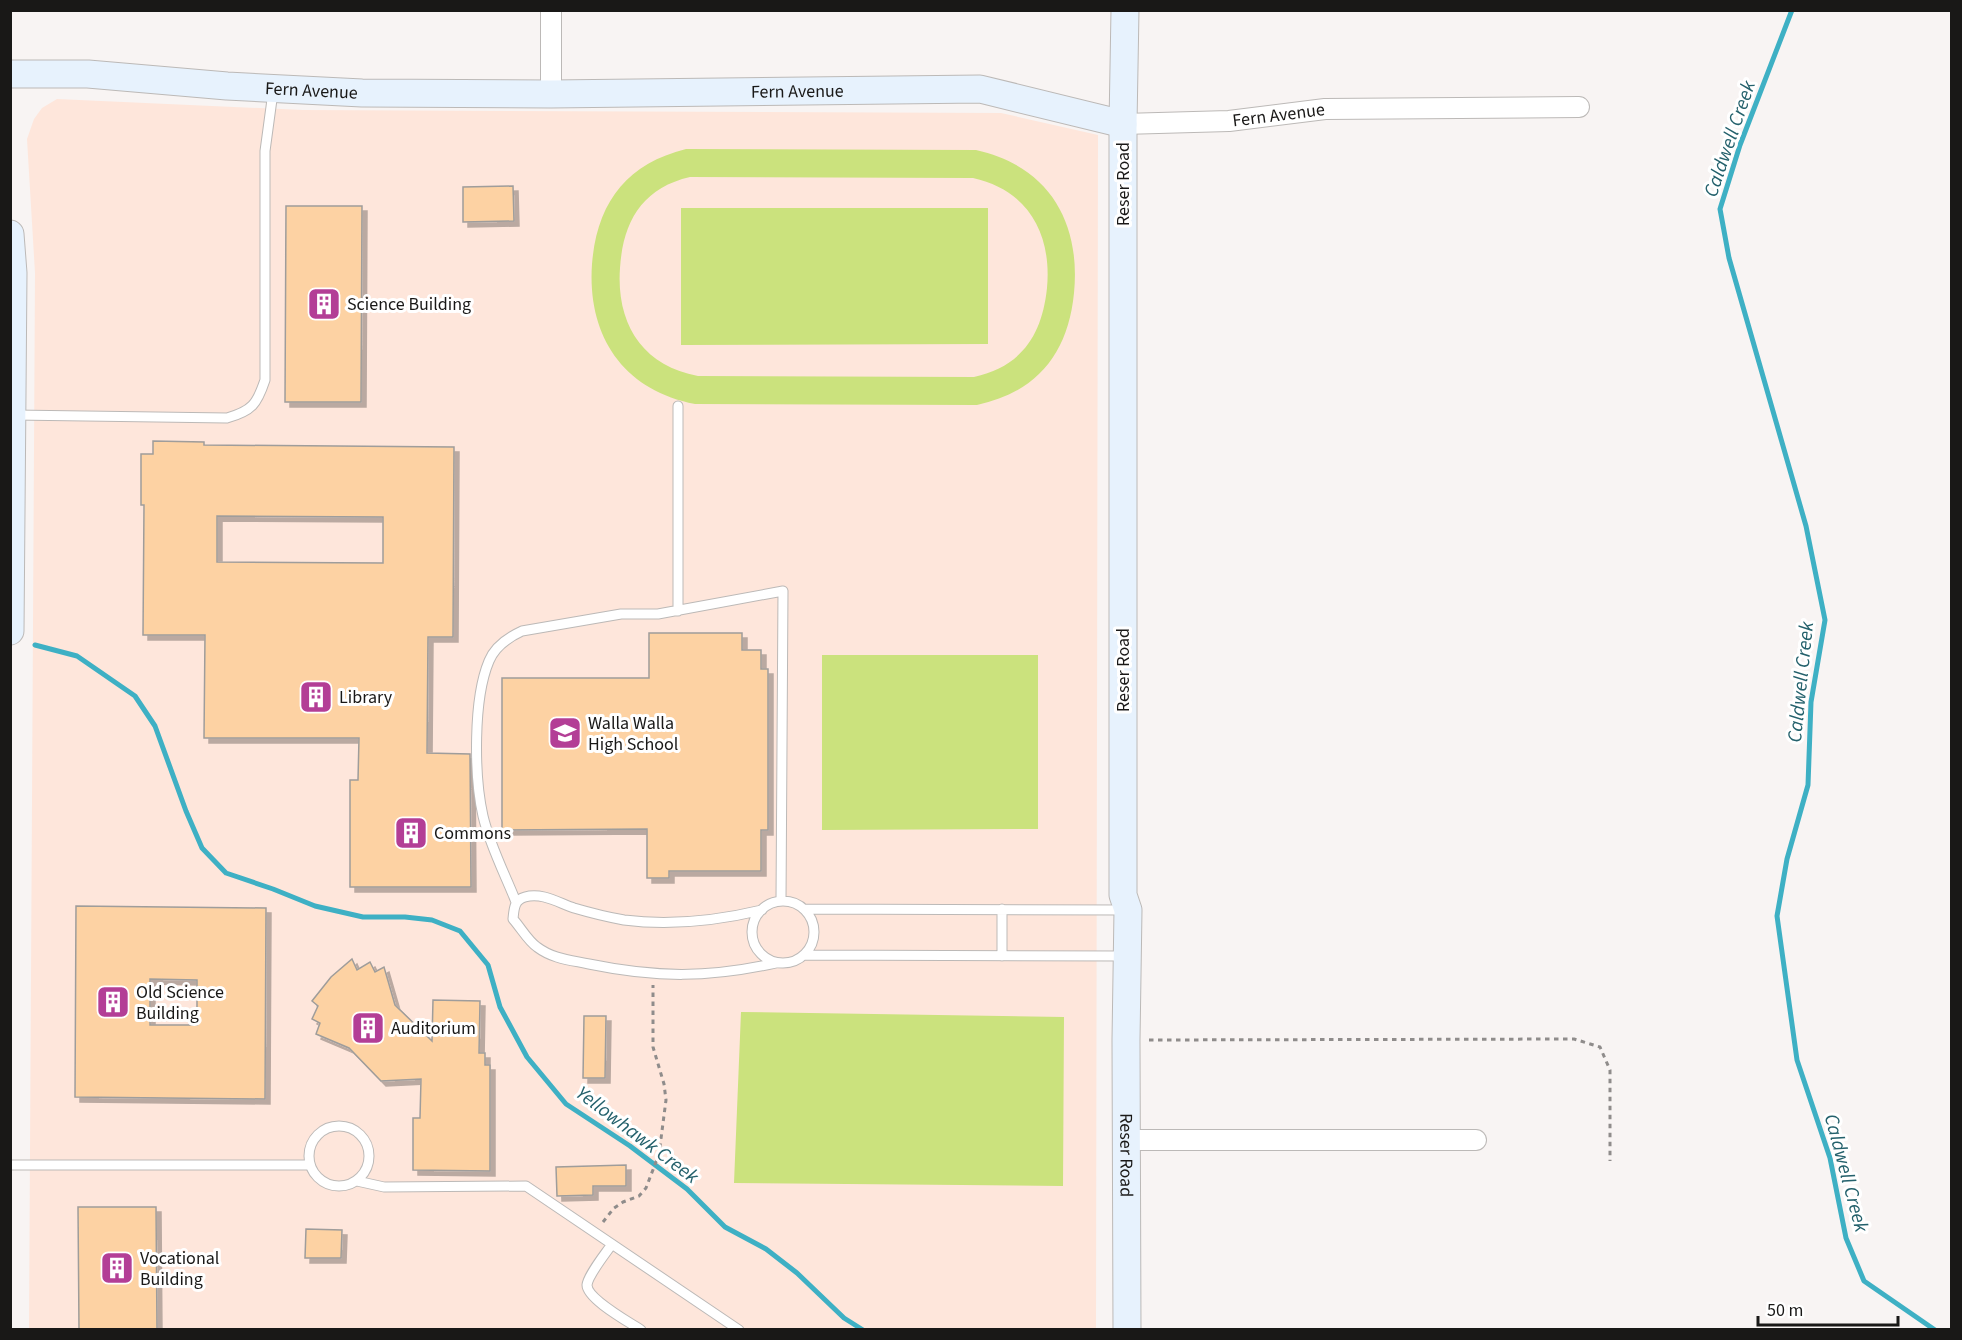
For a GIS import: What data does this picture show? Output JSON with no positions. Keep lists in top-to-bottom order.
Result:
{
  "streets": {
    "main road": ["Fern Avenue", "Reser Road"]
  },
  "crossings": [
    ["Fern Avenue", "Reser Road"]
  ],
  "water": ["Caldwell Creek", "Yellowhawk Creek"],
  "places": {
    "building": [
      "Science Building",
      "Library",
      "Commons",
      "Old Science Building",
      "Auditorium",
      "Vocational Building"
    ],
    "school or university": ["Walla Walla High School"]
  },
  "scale_bar": "50 m"
}
